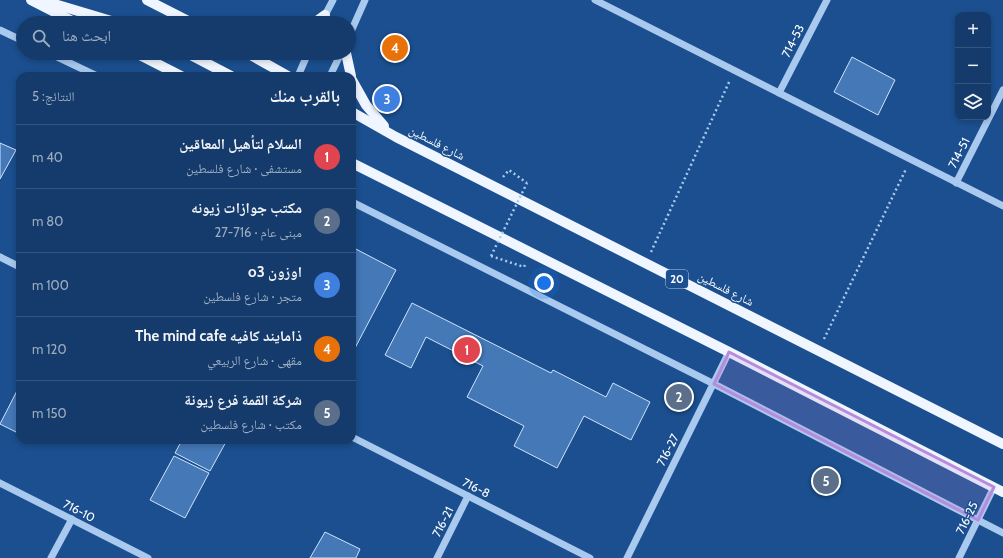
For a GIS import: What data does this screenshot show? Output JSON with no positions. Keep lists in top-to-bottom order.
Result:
{
  "streets": {
    "main road": ["شارع فلسطين", "20"],
    "street": [
      "714-53",
      "714-51",
      "716-27",
      "716-8",
      "716-10",
      "716-25",
      "716-21"
    ]
  },
  "crossings": [
    ["716-8", "716-21"]
  ],
  "page": {
    "map_buttons": ["+", "−"],
    "search": "ابحث هنا",
    "pins": [
      "4",
      "3",
      "1",
      "2",
      "5"
    ],
    "heading": ["بالقرب منك", "النتائج: 5"],
    "list": [
      {
        "mark": "1",
        "name": "السلام لتأهيل المعاقين",
        "note": "مستشفى · شارع فلسطين",
        "value": "40 m"
      },
      {
        "mark": "2",
        "name": "مكتب جوازات زيونه",
        "note": "مبنى عام · 716-27",
        "value": "80 m"
      },
      {
        "mark": "3",
        "name": "اوزون o3",
        "note": "متجر · شارع فلسطين",
        "value": "100 m"
      },
      {
        "mark": "4",
        "name": "ذامايند كافيه The mind cafe",
        "note": "مقهى · شارع الربيعي",
        "value": "120 m"
      },
      {
        "mark": "5",
        "name": "شركة القمة فرع زيونة",
        "note": "مكتب · شارع فلسطين",
        "value": "150 m"
      }
    ]
  }
}
